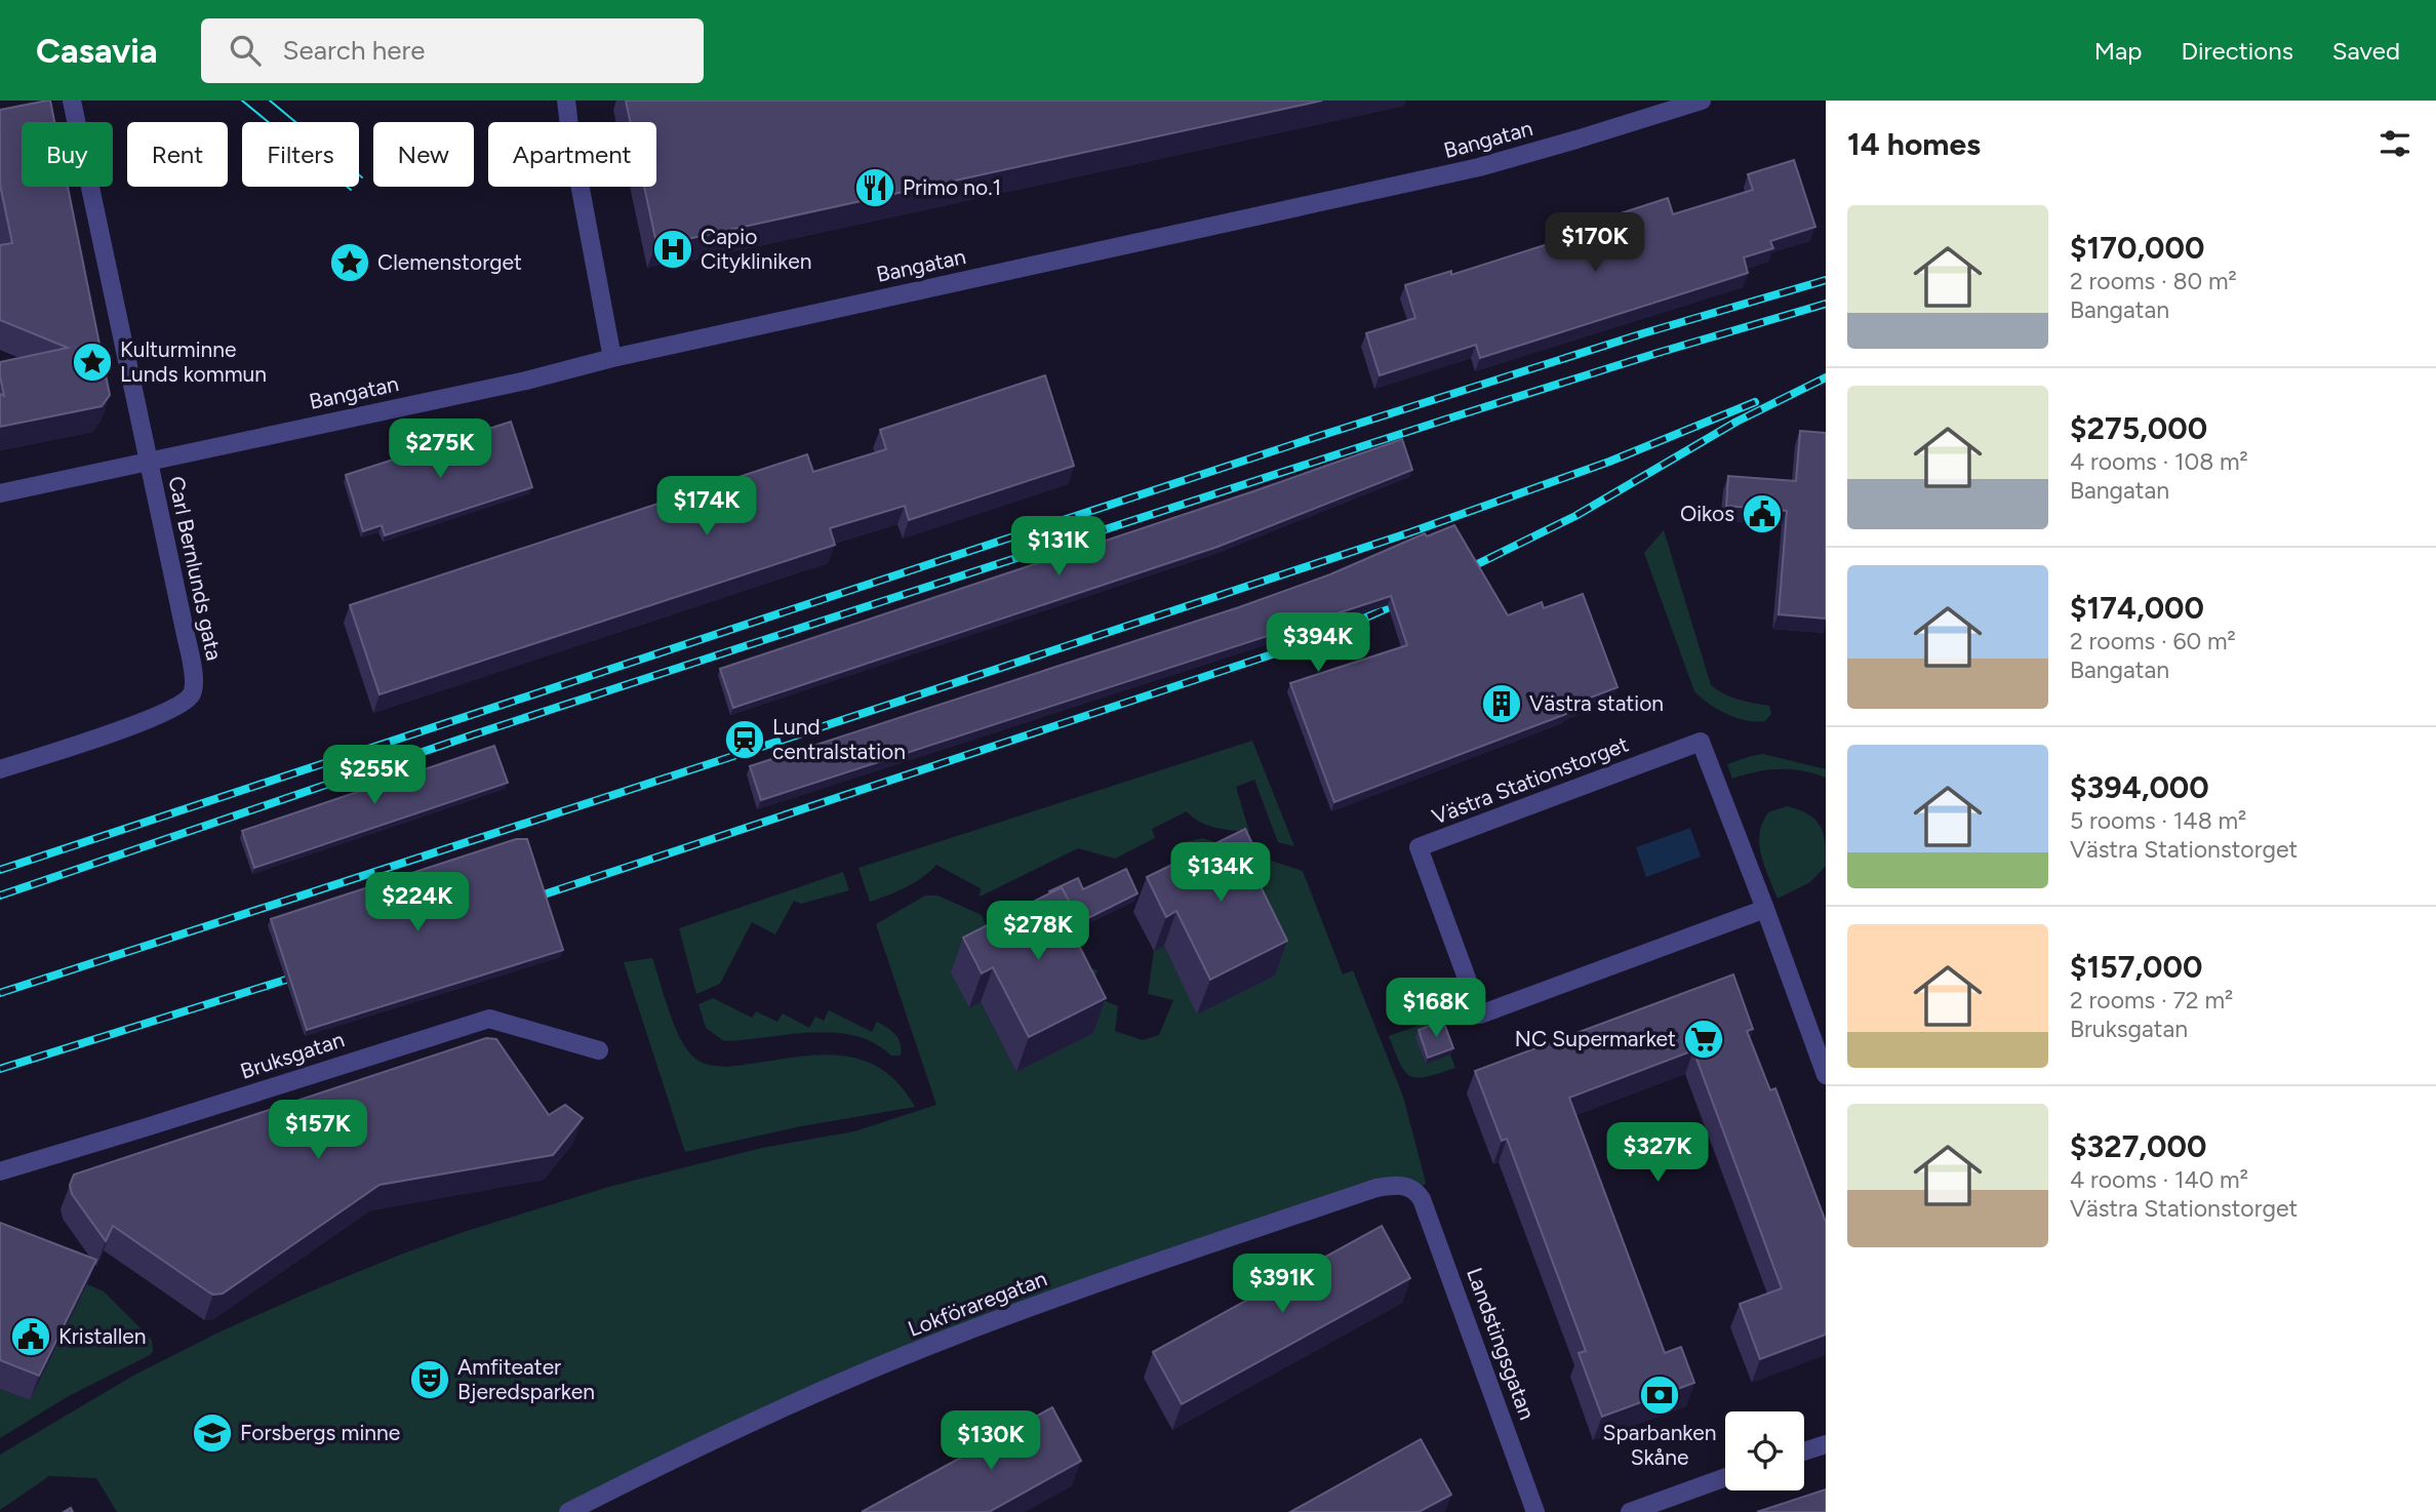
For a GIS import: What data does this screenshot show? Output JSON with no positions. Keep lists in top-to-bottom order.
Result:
{
  "streets": {
    "street": [
      "Bangatan",
      "Carl Bernlunds gata",
      "Västra Stationstorget",
      "Bruksgatan",
      "Lokföraregatan",
      "Landstingsgatan"
    ]
  },
  "crossings": [
    ["Bangatan", "Carl Bernlunds gata"],
    ["Lokföraregatan", "Landstingsgatan"]
  ],
  "places": {
    "restaurant": ["Primo no.1"],
    "hospital": ["Capio Citykliniken"],
    "place": ["Clemenstorget", "Kulturminne Lunds kommun"],
    "public building": ["Oikos", "Kristallen"],
    "building": ["Västra station"],
    "station": ["Lund centralstation"],
    "supermarket": ["NC Supermarket"],
    "theatre": ["Amfiteater Bjeredsparken"],
    "bank": ["Sparbanken Skåne"],
    "school or university": ["Forsbergs minne"]
  },
  "page": {
    "header": "Casavia",
    "search": "Search here",
    "nav": ["Map", "Directions", "Saved"],
    "heading": "14 homes",
    "chip": [
      "Buy",
      "Rent",
      "Filters",
      "New",
      "Apartment"
    ],
    "list": [
      {
        "name": "$170,000",
        "note": "2 rooms · 80 m² · Bangatan"
      },
      {
        "name": "$275,000",
        "note": "4 rooms · 108 m² · Bangatan"
      },
      {
        "name": "$174,000",
        "note": "2 rooms · 60 m² · Bangatan"
      },
      {
        "name": "$394,000",
        "note": "5 rooms · 148 m² · Västra Stationstorget"
      },
      {
        "name": "$157,000",
        "note": "2 rooms · 72 m² · Bruksgatan"
      },
      {
        "name": "$327,000",
        "note": "4 rooms · 140 m² · Västra Stationstorget"
      }
    ],
    "price": [
      "$170K",
      "$275K",
      "$174K",
      "$131K",
      "$394K",
      "$255K",
      "$134K",
      "$224K",
      "$278K",
      "$168K",
      "$157K",
      "$327K",
      "$391K",
      "$130K"
    ]
  }
}
